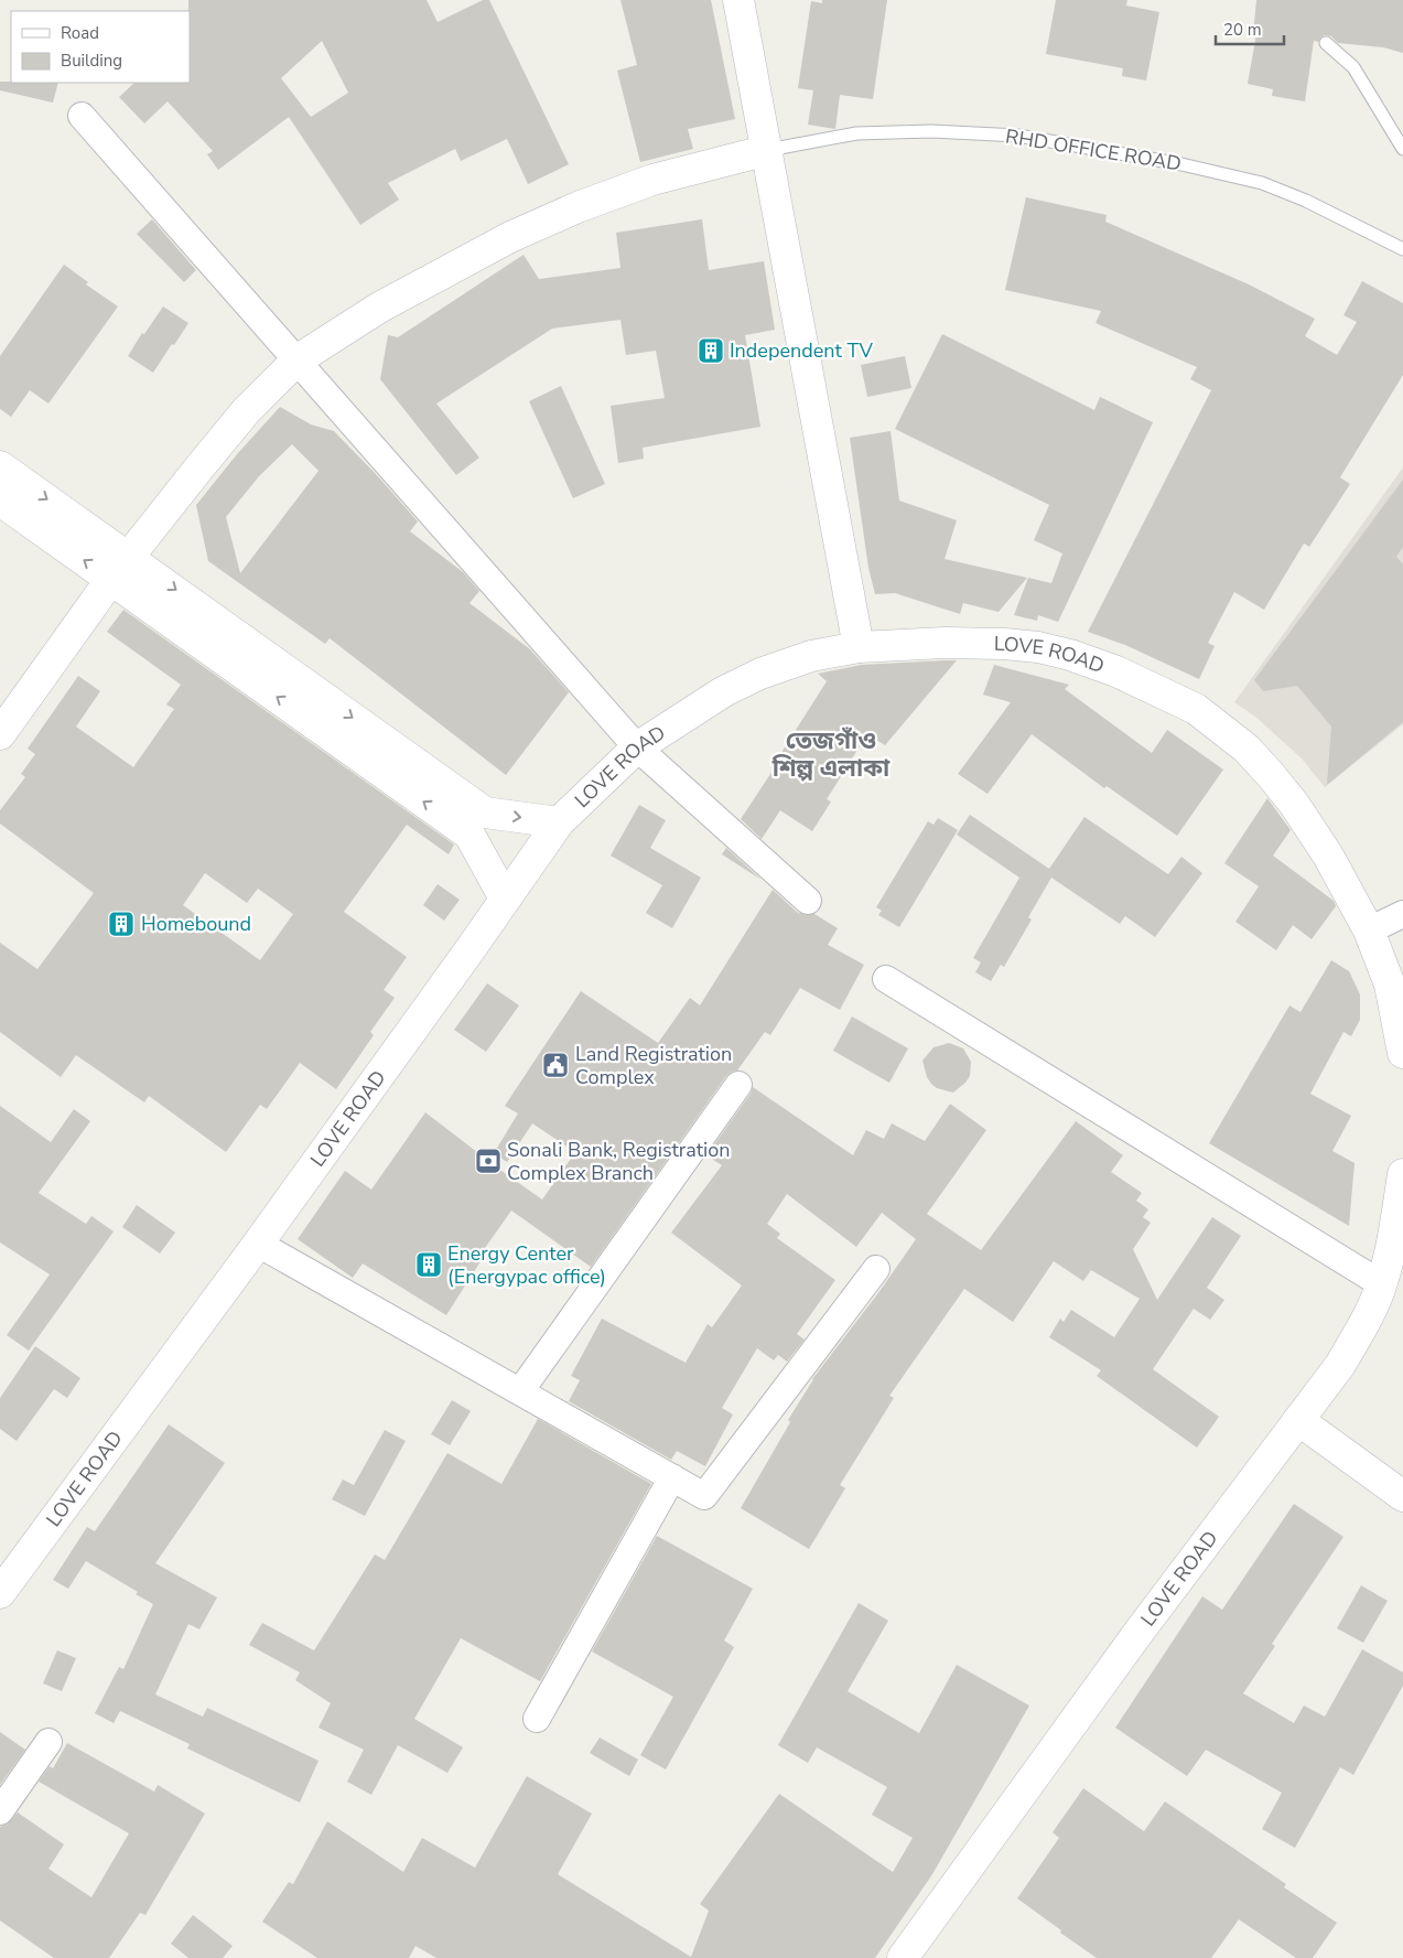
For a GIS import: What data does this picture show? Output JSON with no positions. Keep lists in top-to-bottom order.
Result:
{
  "streets": {
    "main road": ["LOVE ROAD"],
    "lane": ["RHD OFFICE ROAD"]
  },
  "districts": ["তেজগাঁও শিল্প এলাকা"],
  "places": {
    "building": ["Independent TV", "Homebound", "Energy Center (Energypac office)"],
    "public building": ["Land Registration Complex"],
    "bank": ["Sonali Bank, Registration Complex Branch"]
  },
  "legend": ["Road", "Building"],
  "scale_bar": "20 m"
}
